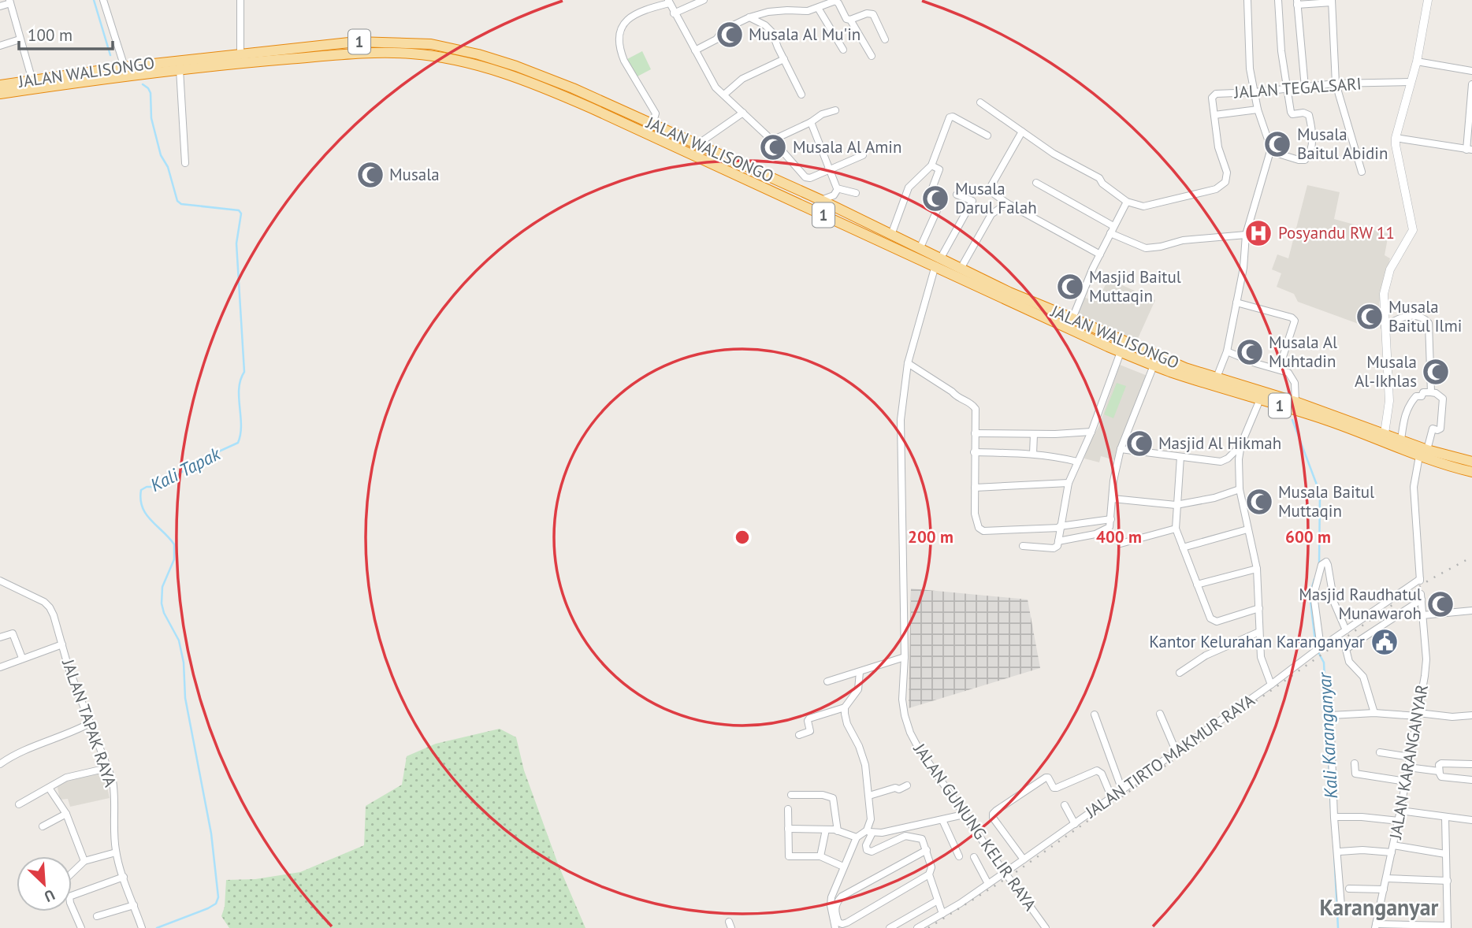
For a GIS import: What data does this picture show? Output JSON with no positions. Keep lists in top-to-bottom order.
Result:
{
  "streets": {
    "highway": ["1", "JALAN WALISONGO"],
    "street": [
      "JALAN TEGALSARI",
      "JALAN TAPAK RAYA",
      "JALAN TIRTO MAKMUR RAYA",
      "JALAN KARANGANYAR",
      "JALAN GUNUNG KELIR RAYA"
    ]
  },
  "crossings": [
    ["1", "JALAN WALISONGO"],
    ["1", "JALAN TIRTO MAKMUR RAYA"],
    ["JALAN WALISONGO", "JALAN GUNUNG KELIR RAYA"]
  ],
  "districts": ["Karanganyar"],
  "water": ["Kali Tapak", "Kali Karanganyar"],
  "places": {
    "mosque": [
      "Musala Al Mu'in",
      "Musala Baitul Abidin",
      "Musala Al Amin",
      "Musala",
      "Musala Darul Falah",
      "Masjid Baitul Muttaqin",
      "Musala Baitul Ilmi",
      "Musala Al Muhtadin",
      "Musala Al-Ikhlas",
      "Masjid Al Hikmah",
      "Musala Baitul Muttaqin",
      "Masjid Raudhatul Munawaroh"
    ],
    "hospital": ["Posyandu RW 11"],
    "public building": ["Kantor Kelurahan Karanganyar"]
  },
  "scale_bar": "100 m",
  "north": "bottom right",
  "rings": ["200 m", "400 m", "600 m"]
}
